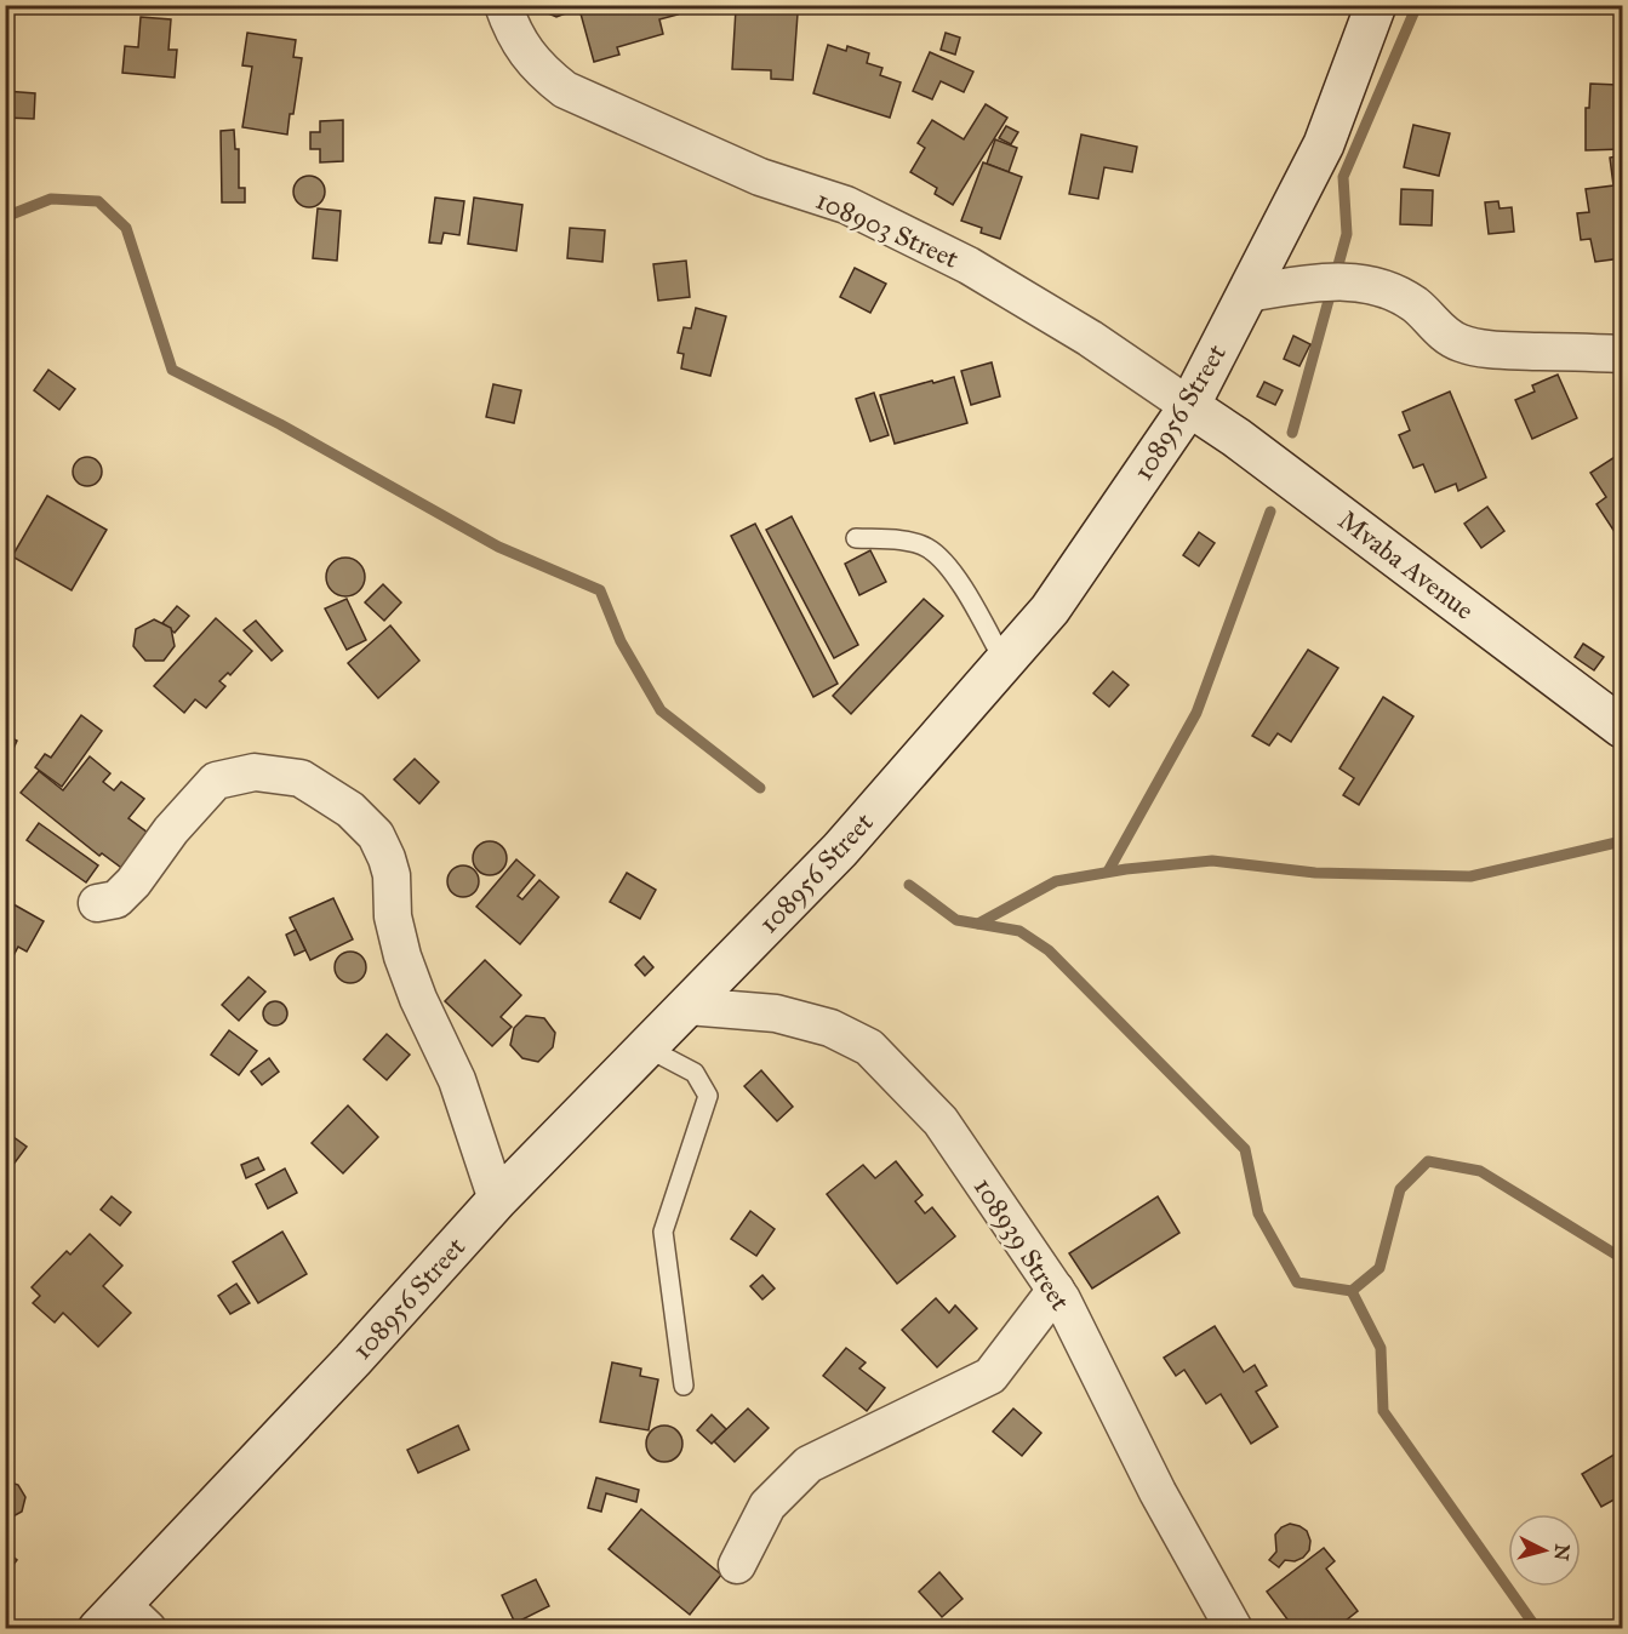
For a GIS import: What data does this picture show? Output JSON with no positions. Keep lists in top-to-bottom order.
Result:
{
  "streets": {
    "street": [
      "108903 Street",
      "108956 Street",
      "Mvaba Avenue",
      "108939 Street"
    ]
  },
  "crossings": [
    ["108903 Street", "108956 Street"],
    ["108903 Street", "Mvaba Avenue"],
    ["108956 Street", "Mvaba Avenue"],
    ["108956 Street", "108939 Street"]
  ],
  "north": "right"
}
